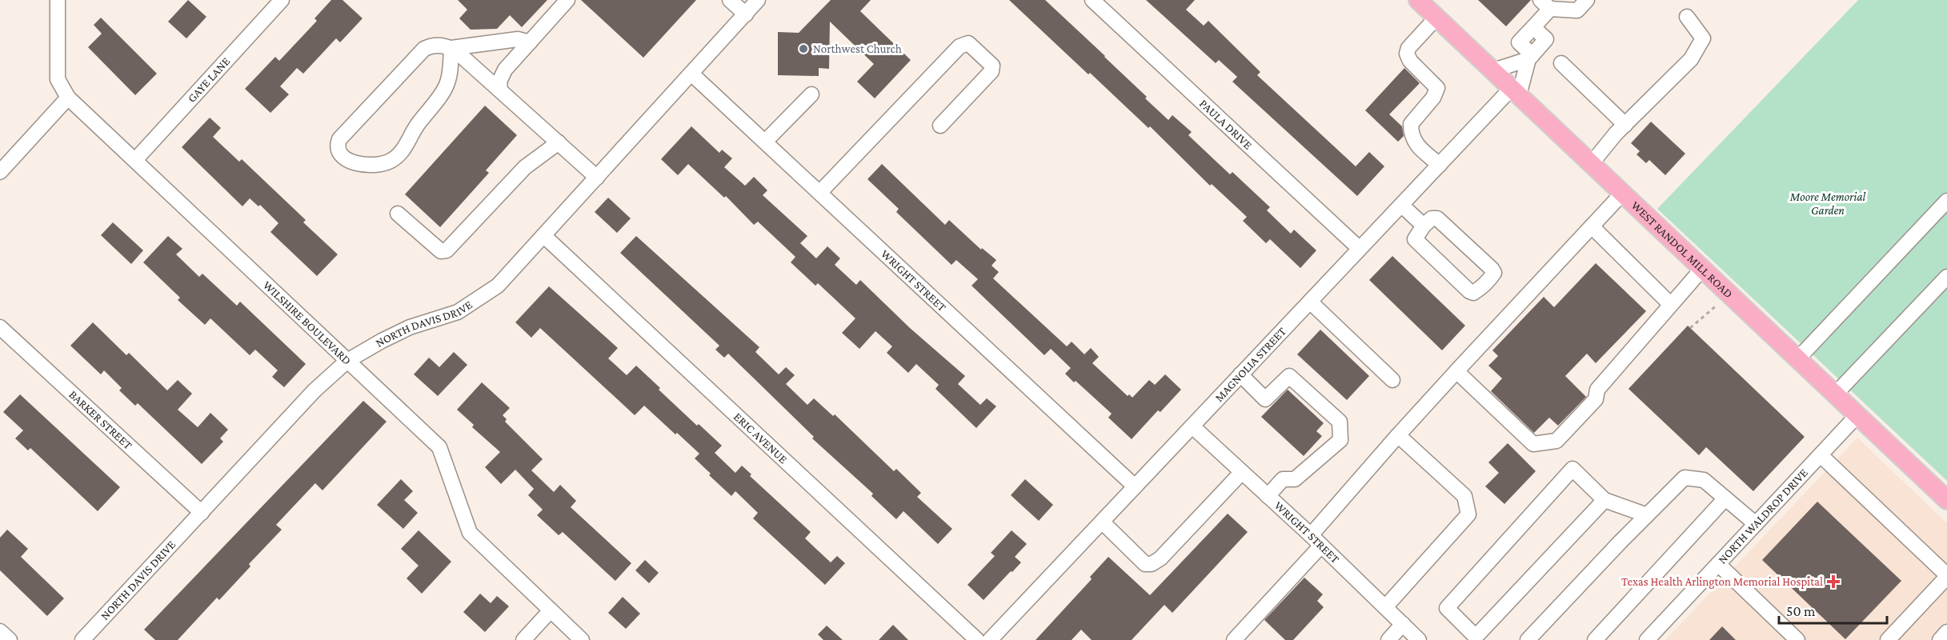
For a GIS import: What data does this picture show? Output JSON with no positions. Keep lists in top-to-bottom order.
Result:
{
  "streets": {
    "main road": ["WEST RANDOL MILL ROAD"],
    "street": [
      "GAYE LANE",
      "PAULA DRIVE",
      "WRIGHT STREET",
      "WILSHIRE BOULEVARD",
      "NORTH DAVIS DRIVE",
      "MAGNOLIA STREET",
      "BARKER STREET",
      "ERIC AVENUE",
      "NORTH WALDROP DRIVE"
    ]
  },
  "crossings": [
    ["GAYE LANE", "WILSHIRE BOULEVARD"],
    ["PAULA DRIVE", "MAGNOLIA STREET"],
    ["WEST RANDOL MILL ROAD", "MAGNOLIA STREET"],
    ["WEST RANDOL MILL ROAD", "NORTH WALDROP DRIVE"],
    ["WRIGHT STREET", "NORTH DAVIS DRIVE"],
    ["WRIGHT STREET", "MAGNOLIA STREET"],
    ["WILSHIRE BOULEVARD", "NORTH DAVIS DRIVE"],
    ["NORTH DAVIS DRIVE", "BARKER STREET"],
    ["NORTH DAVIS DRIVE", "ERIC AVENUE"],
    ["MAGNOLIA STREET", "ERIC AVENUE"]
  ],
  "parks": ["Moore Memorial Garden"],
  "places": {
    "other": ["Northwest Church"],
    "health": ["Texas Health Arlington Memorial Hospital"]
  },
  "scale_bar": "50 m"
}
